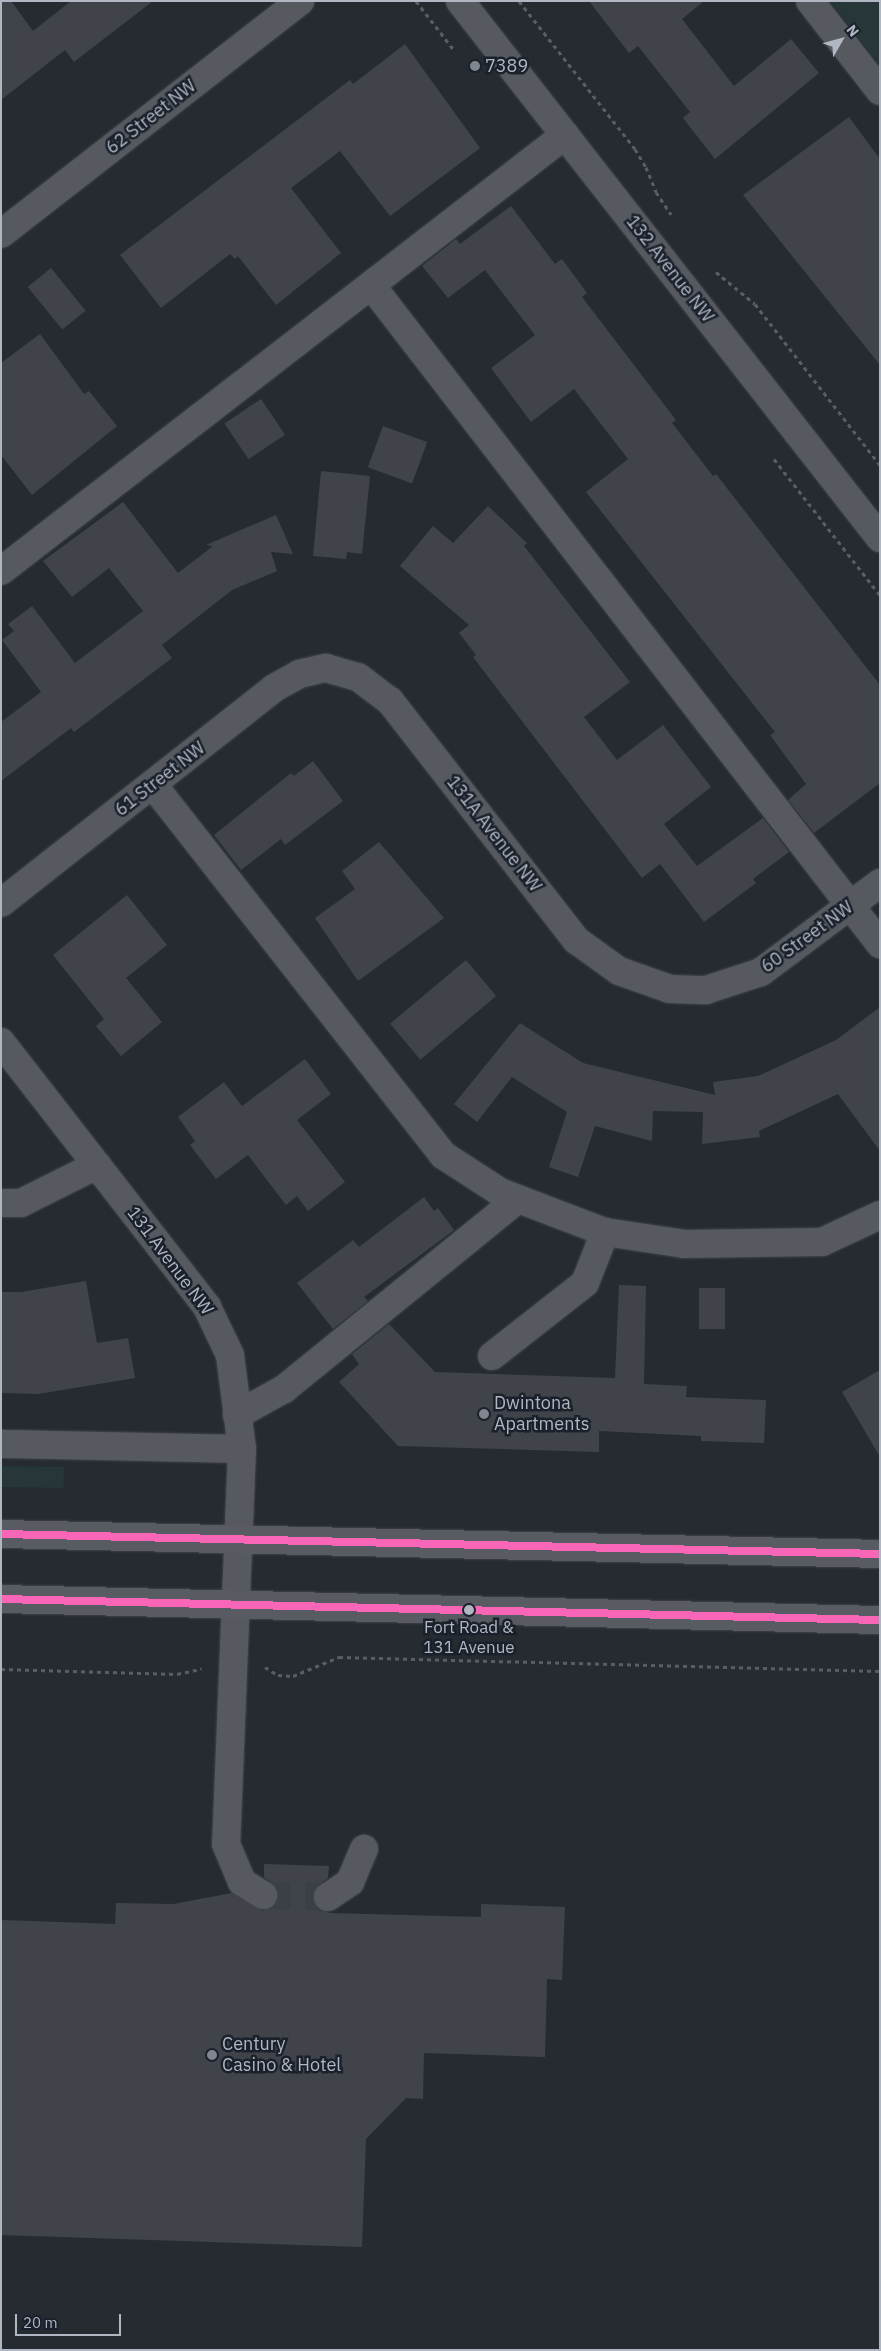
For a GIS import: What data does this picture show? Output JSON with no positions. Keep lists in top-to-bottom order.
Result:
{
  "streets": {
    "street": [
      "62 Street NW",
      "132 Avenue NW",
      "61 Street NW",
      "131A Avenue NW",
      "60 Street NW",
      "131 Avenue NW"
    ]
  },
  "crossings": [
    ["61 Street NW", "131A Avenue NW"],
    ["131A Avenue NW", "60 Street NW"]
  ],
  "places": [
    "7389",
    "Dwintona Apartments",
    "Fort Road & 131 Avenue",
    "Century Casino & Hotel"
  ],
  "scale_bar": "20 m",
  "north": "top right"
}
